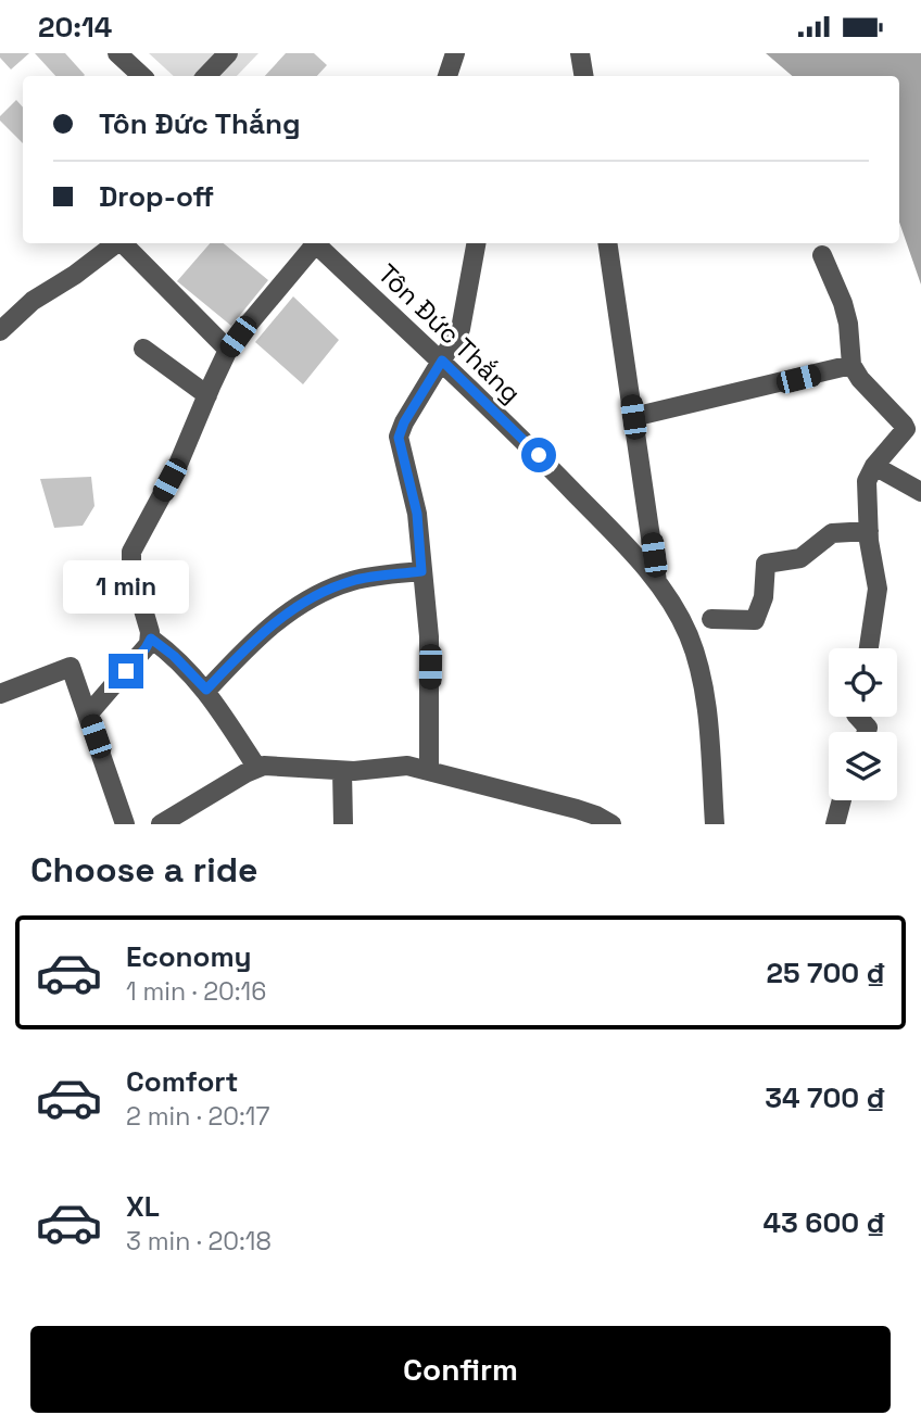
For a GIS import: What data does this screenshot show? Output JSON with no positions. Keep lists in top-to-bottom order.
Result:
{
  "streets": {
    "street": ["Tôn Đức Thắng"]
  },
  "page": {
    "status": "20:14",
    "banner": ["Tôn Đức Thắng", "Drop-off"],
    "bubble": "1 min",
    "heading": "Choose a ride",
    "list": [
      {
        "name": "Economy",
        "note": "1 min · 20:16",
        "value": "25 700 ₫"
      },
      {
        "name": "Comfort",
        "note": "2 min · 20:17",
        "value": "34 700 ₫"
      },
      {
        "name": "XL",
        "note": "3 min · 20:18",
        "value": "43 600 ₫"
      }
    ],
    "buttons": "Confirm"
  }
}
